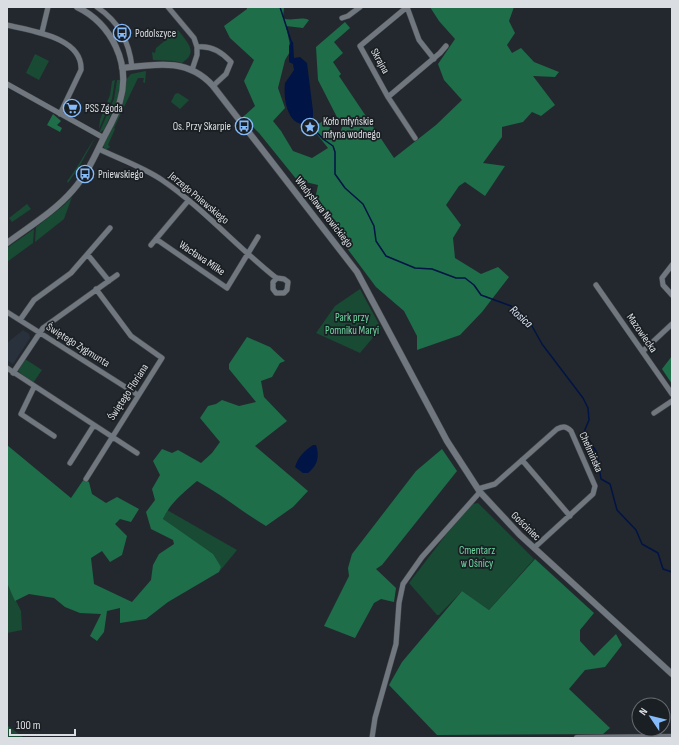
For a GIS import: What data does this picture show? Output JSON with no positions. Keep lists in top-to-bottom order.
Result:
{
  "streets": {
    "street": [
      "Skrajna",
      "Jerzego Pniewskiego",
      "Władysława Nowickiego",
      "Wacława Milke",
      "Mazowiecka",
      "Świętego Zygmunta",
      "Świętego Floriana",
      "Chełmińska",
      "Gościniec"
    ]
  },
  "crossings": [
    ["Jerzego Pniewskiego", "Wacława Milke"],
    ["Władysława Nowickiego", "Gościniec"],
    ["Świętego Zygmunta", "Świętego Floriana"],
    ["Chełmińska", "Gościniec"]
  ],
  "water": ["Rosica"],
  "parks": ["Park przy Pomniku Maryi", "Cmentarz w Ośnicy"],
  "places": {
    "bus stop": ["Podolszyce", "Os. Przy Skarpie", "Pniewskiego"],
    "supermarket": ["PSS Zgoda"],
    "place": ["Koło młyńskie młyna wodnego"]
  },
  "scale_bar": "100 m",
  "north": "top left"
}
